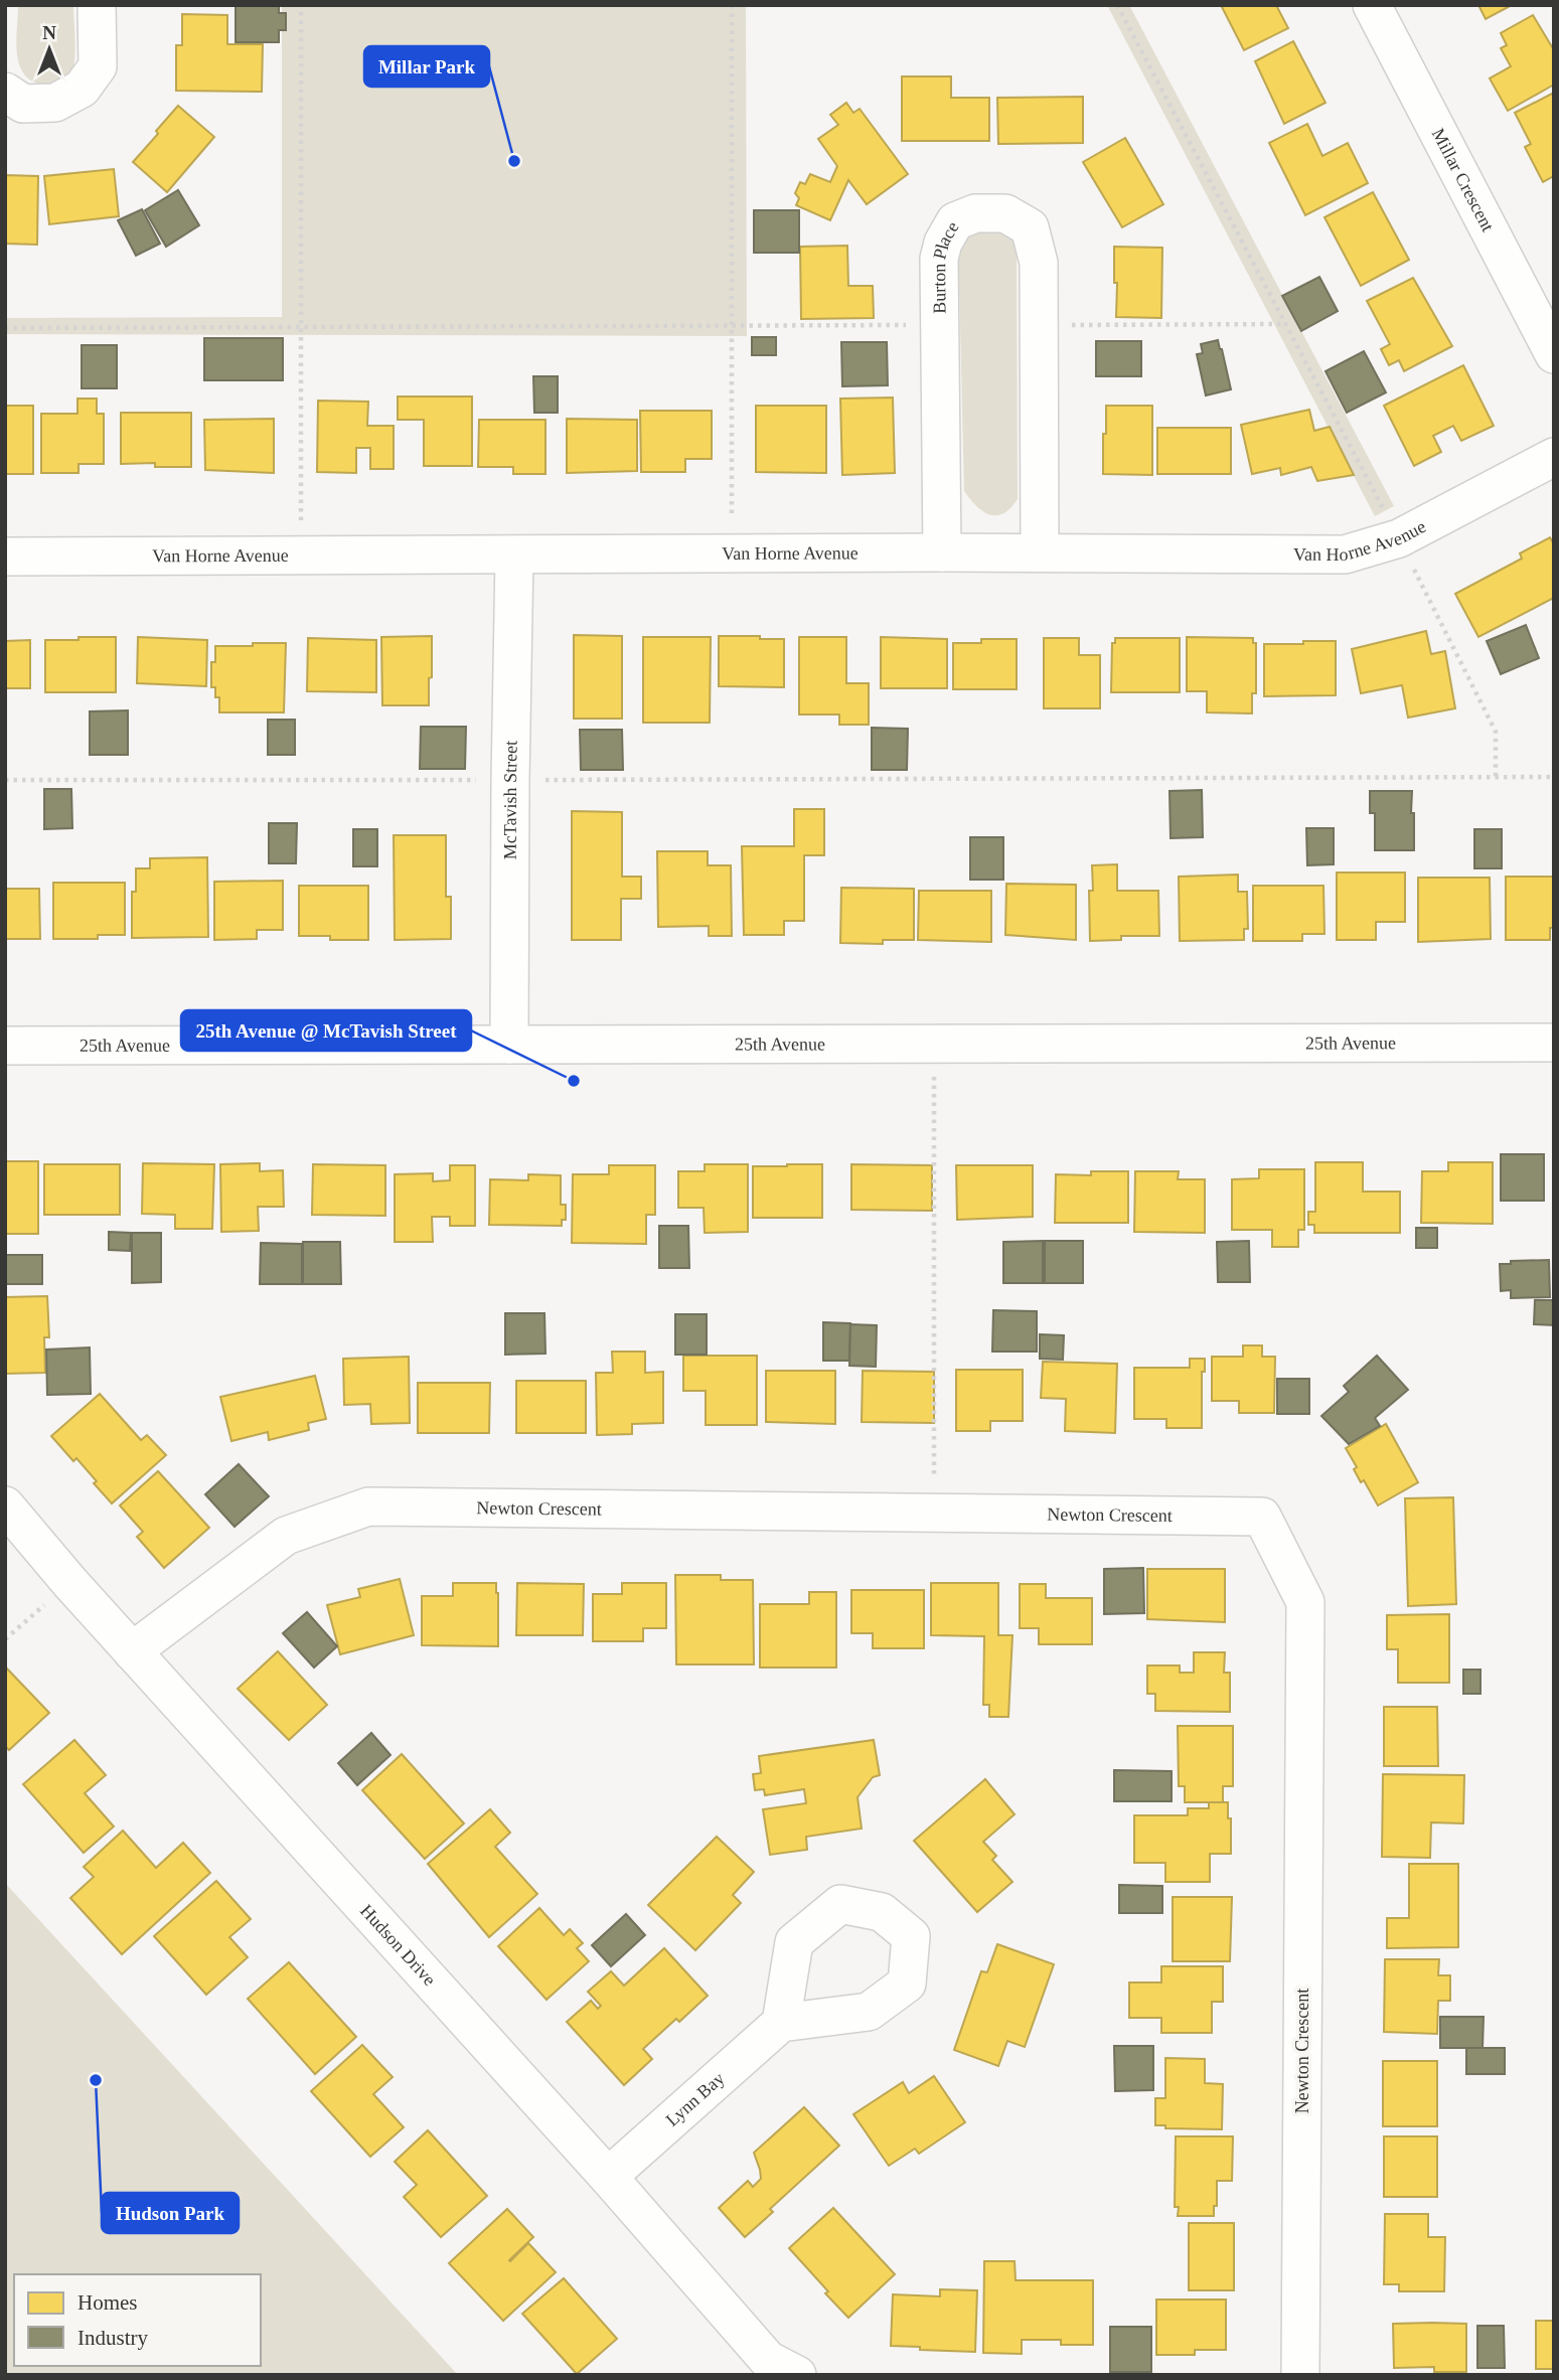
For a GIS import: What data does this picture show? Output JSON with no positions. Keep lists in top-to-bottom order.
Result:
{
  "streets": {
    "street": [
      "Millar Crescent",
      "Burton Place",
      "Van Horne Avenue",
      "McTavish Street",
      "25th Avenue",
      "Newton Crescent",
      "Hudson Drive",
      "Lynn Bay"
    ]
  },
  "crossings": [
    ["Burton Place", "Van Horne Avenue"],
    ["Van Horne Avenue", "McTavish Street"],
    ["McTavish Street", "25th Avenue"],
    ["Newton Crescent", "Hudson Drive"],
    ["Hudson Drive", "Lynn Bay"]
  ],
  "places": ["Millar Park", "25th Avenue @ McTavish Street", "Hudson Park"],
  "legend": ["Homes", "Industry"],
  "north": "top"
}
